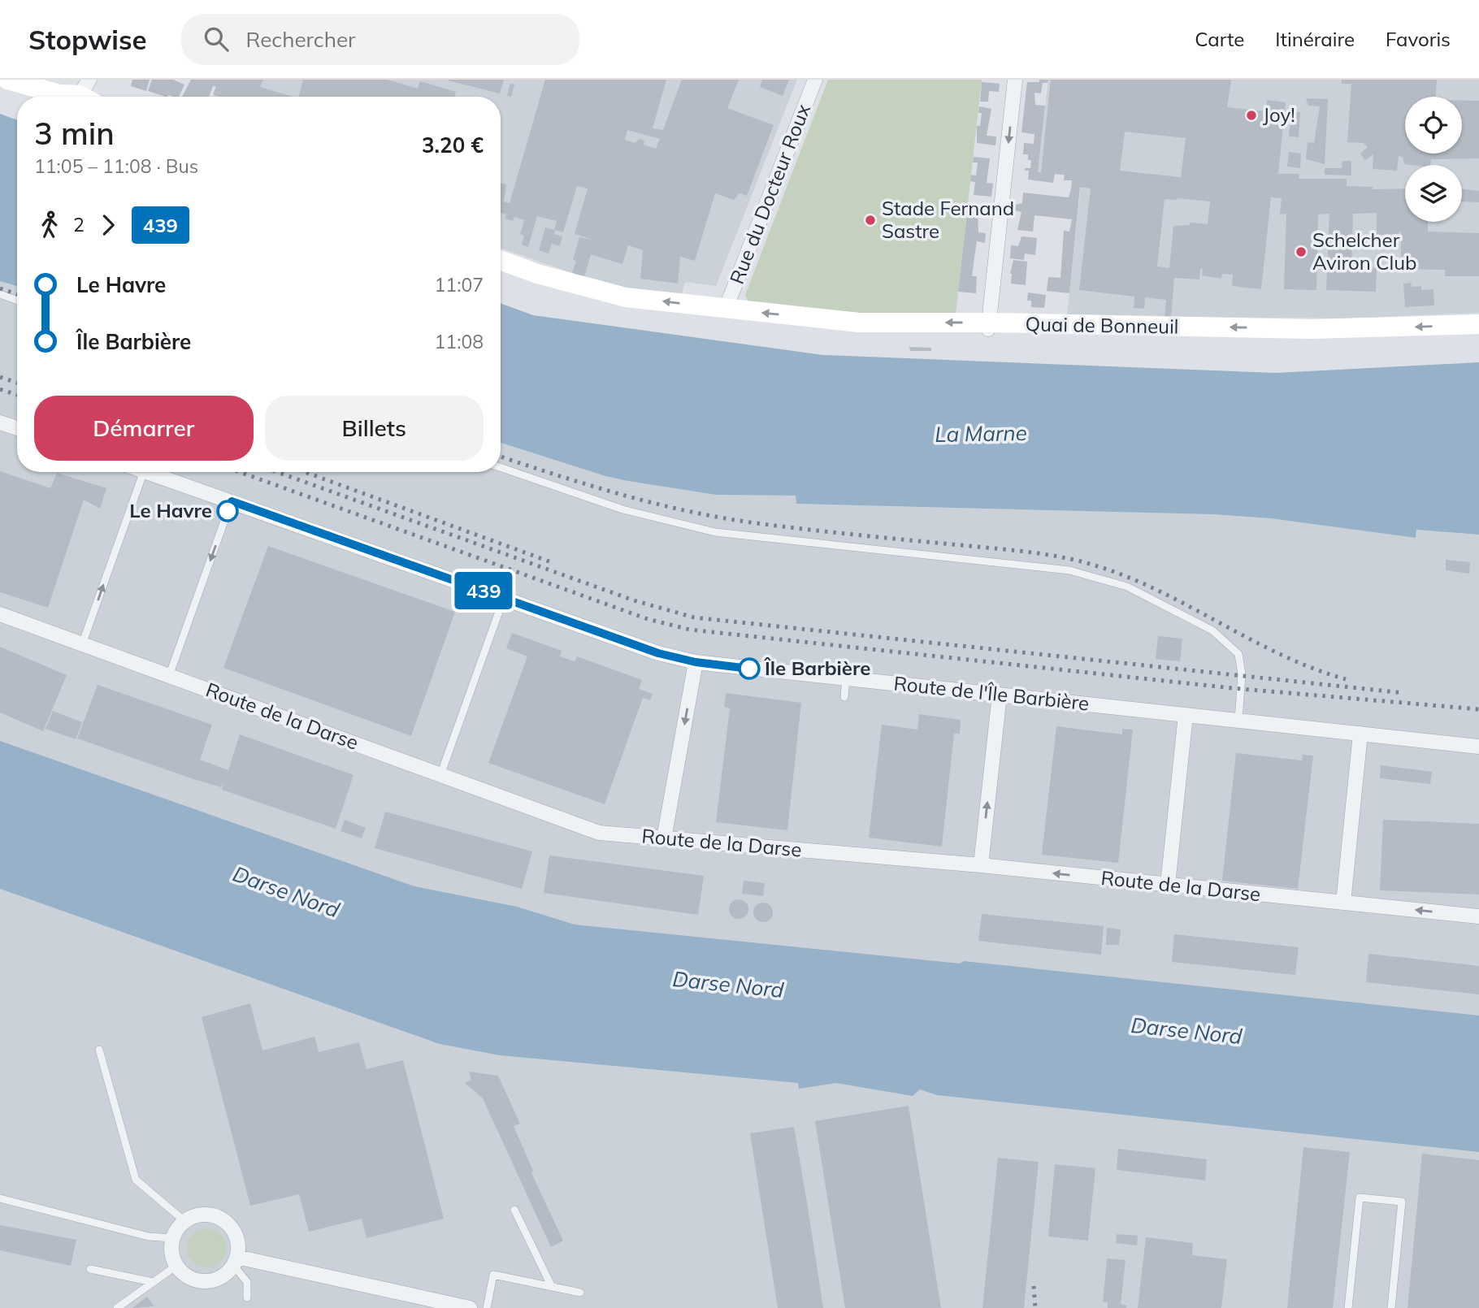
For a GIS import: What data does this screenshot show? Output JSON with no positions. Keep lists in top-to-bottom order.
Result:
{
  "streets": {
    "street": [
      "Rue du Docteur Roux",
      "Quai de Bonneuil",
      "Route de l'Île Barbière",
      "Route de la Darse"
    ]
  },
  "crossings": [
    ["Rue du Docteur Roux", "Quai de Bonneuil"]
  ],
  "one_way": ["Quai de Bonneuil"],
  "water": ["La Marne", "Darse Nord"],
  "places": [
    "Joy!",
    "Stade Fernand Sastre",
    "Schelcher Aviron Club",
    "Le Havre",
    "Île Barbière"
  ],
  "lines": ["bus line 439"],
  "page": {
    "header": "Stopwise",
    "search": "Rechercher",
    "nav": ["Carte", "Itinéraire", "Favoris"],
    "on_map": "439",
    "heading": ["3 min", "11:05 – 11:08 · Bus", "3.20 €"],
    "legs": ["2", "439"],
    "list": [
      {
        "name": "Le Havre",
        "value": "11:07"
      },
      {
        "name": "Île Barbière",
        "value": "11:08"
      }
    ],
    "buttons": ["Démarrer", "Billets"]
  }
}
